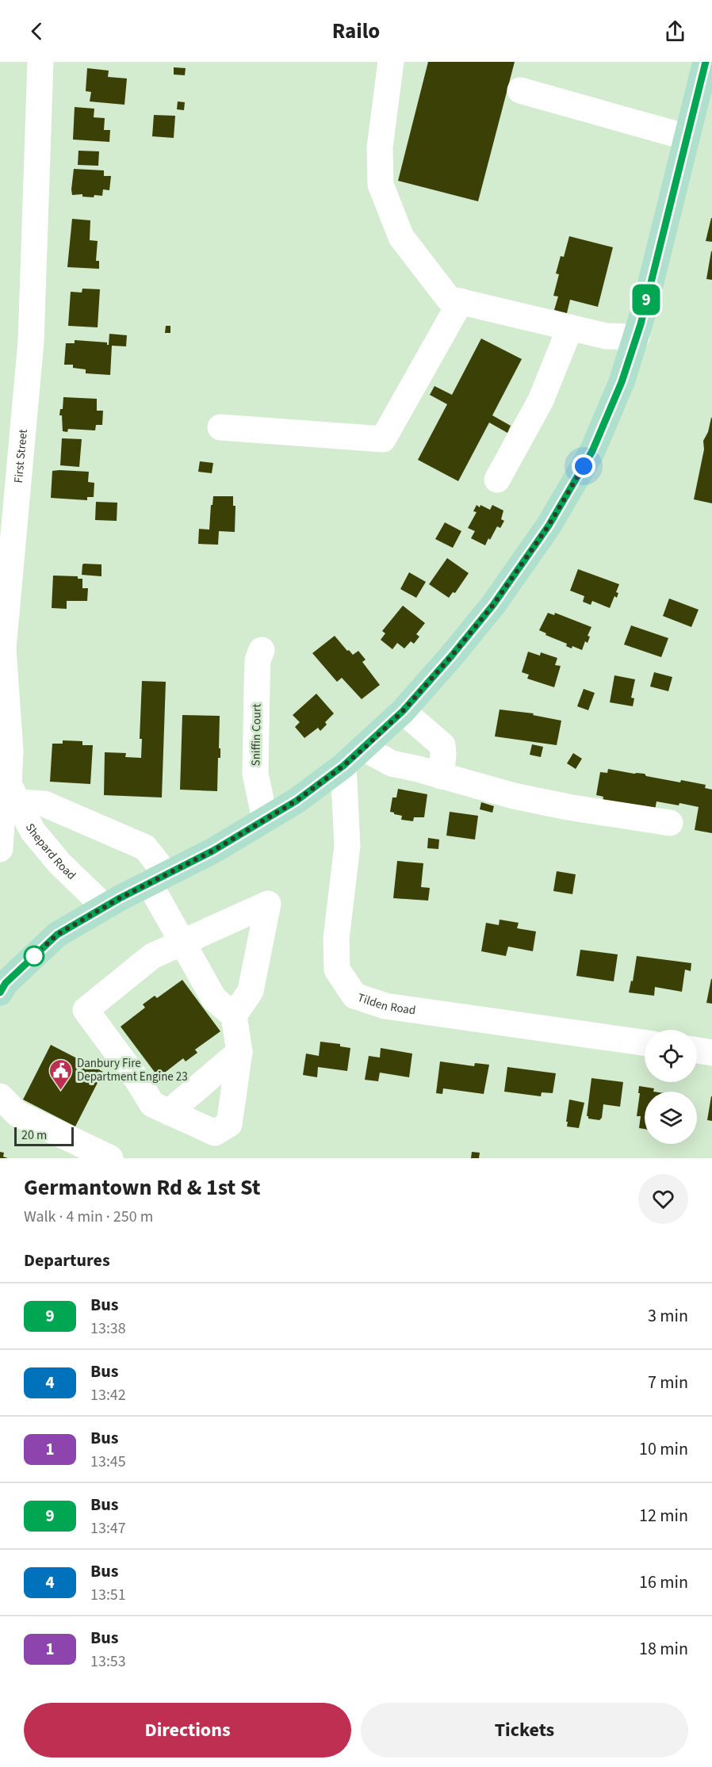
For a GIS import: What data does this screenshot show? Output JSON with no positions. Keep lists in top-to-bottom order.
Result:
{
  "streets": {
    "street": [
      "First Street",
      "Sniffin Court",
      "Shepard Road",
      "Tilden Road"
    ]
  },
  "crossings": [
    ["First Street", "Shepard Road"]
  ],
  "places": {
    "public building": ["Danbury Fire Department Engine 23"]
  },
  "lines": ["bus line 9"],
  "scale_bar": "20 m",
  "page": {
    "header": "Railo",
    "on_map": "9",
    "scale": "20 m",
    "heading": [
      ["Germantown Rd & 1st St", "Walk · 4 min · 250 m"],
      "Departures"
    ],
    "list": [
      {
        "mark": "9",
        "name": "Bus",
        "note": "13:38",
        "value": "3 min"
      },
      {
        "mark": "4",
        "name": "Bus",
        "note": "13:42",
        "value": "7 min"
      },
      {
        "mark": "1",
        "name": "Bus",
        "note": "13:45",
        "value": "10 min"
      },
      {
        "mark": "9",
        "name": "Bus",
        "note": "13:47",
        "value": "12 min"
      },
      {
        "mark": "4",
        "name": "Bus",
        "note": "13:51",
        "value": "16 min"
      },
      {
        "mark": "1",
        "name": "Bus",
        "note": "13:53",
        "value": "18 min"
      }
    ],
    "buttons": ["Directions", "Tickets"]
  }
}
